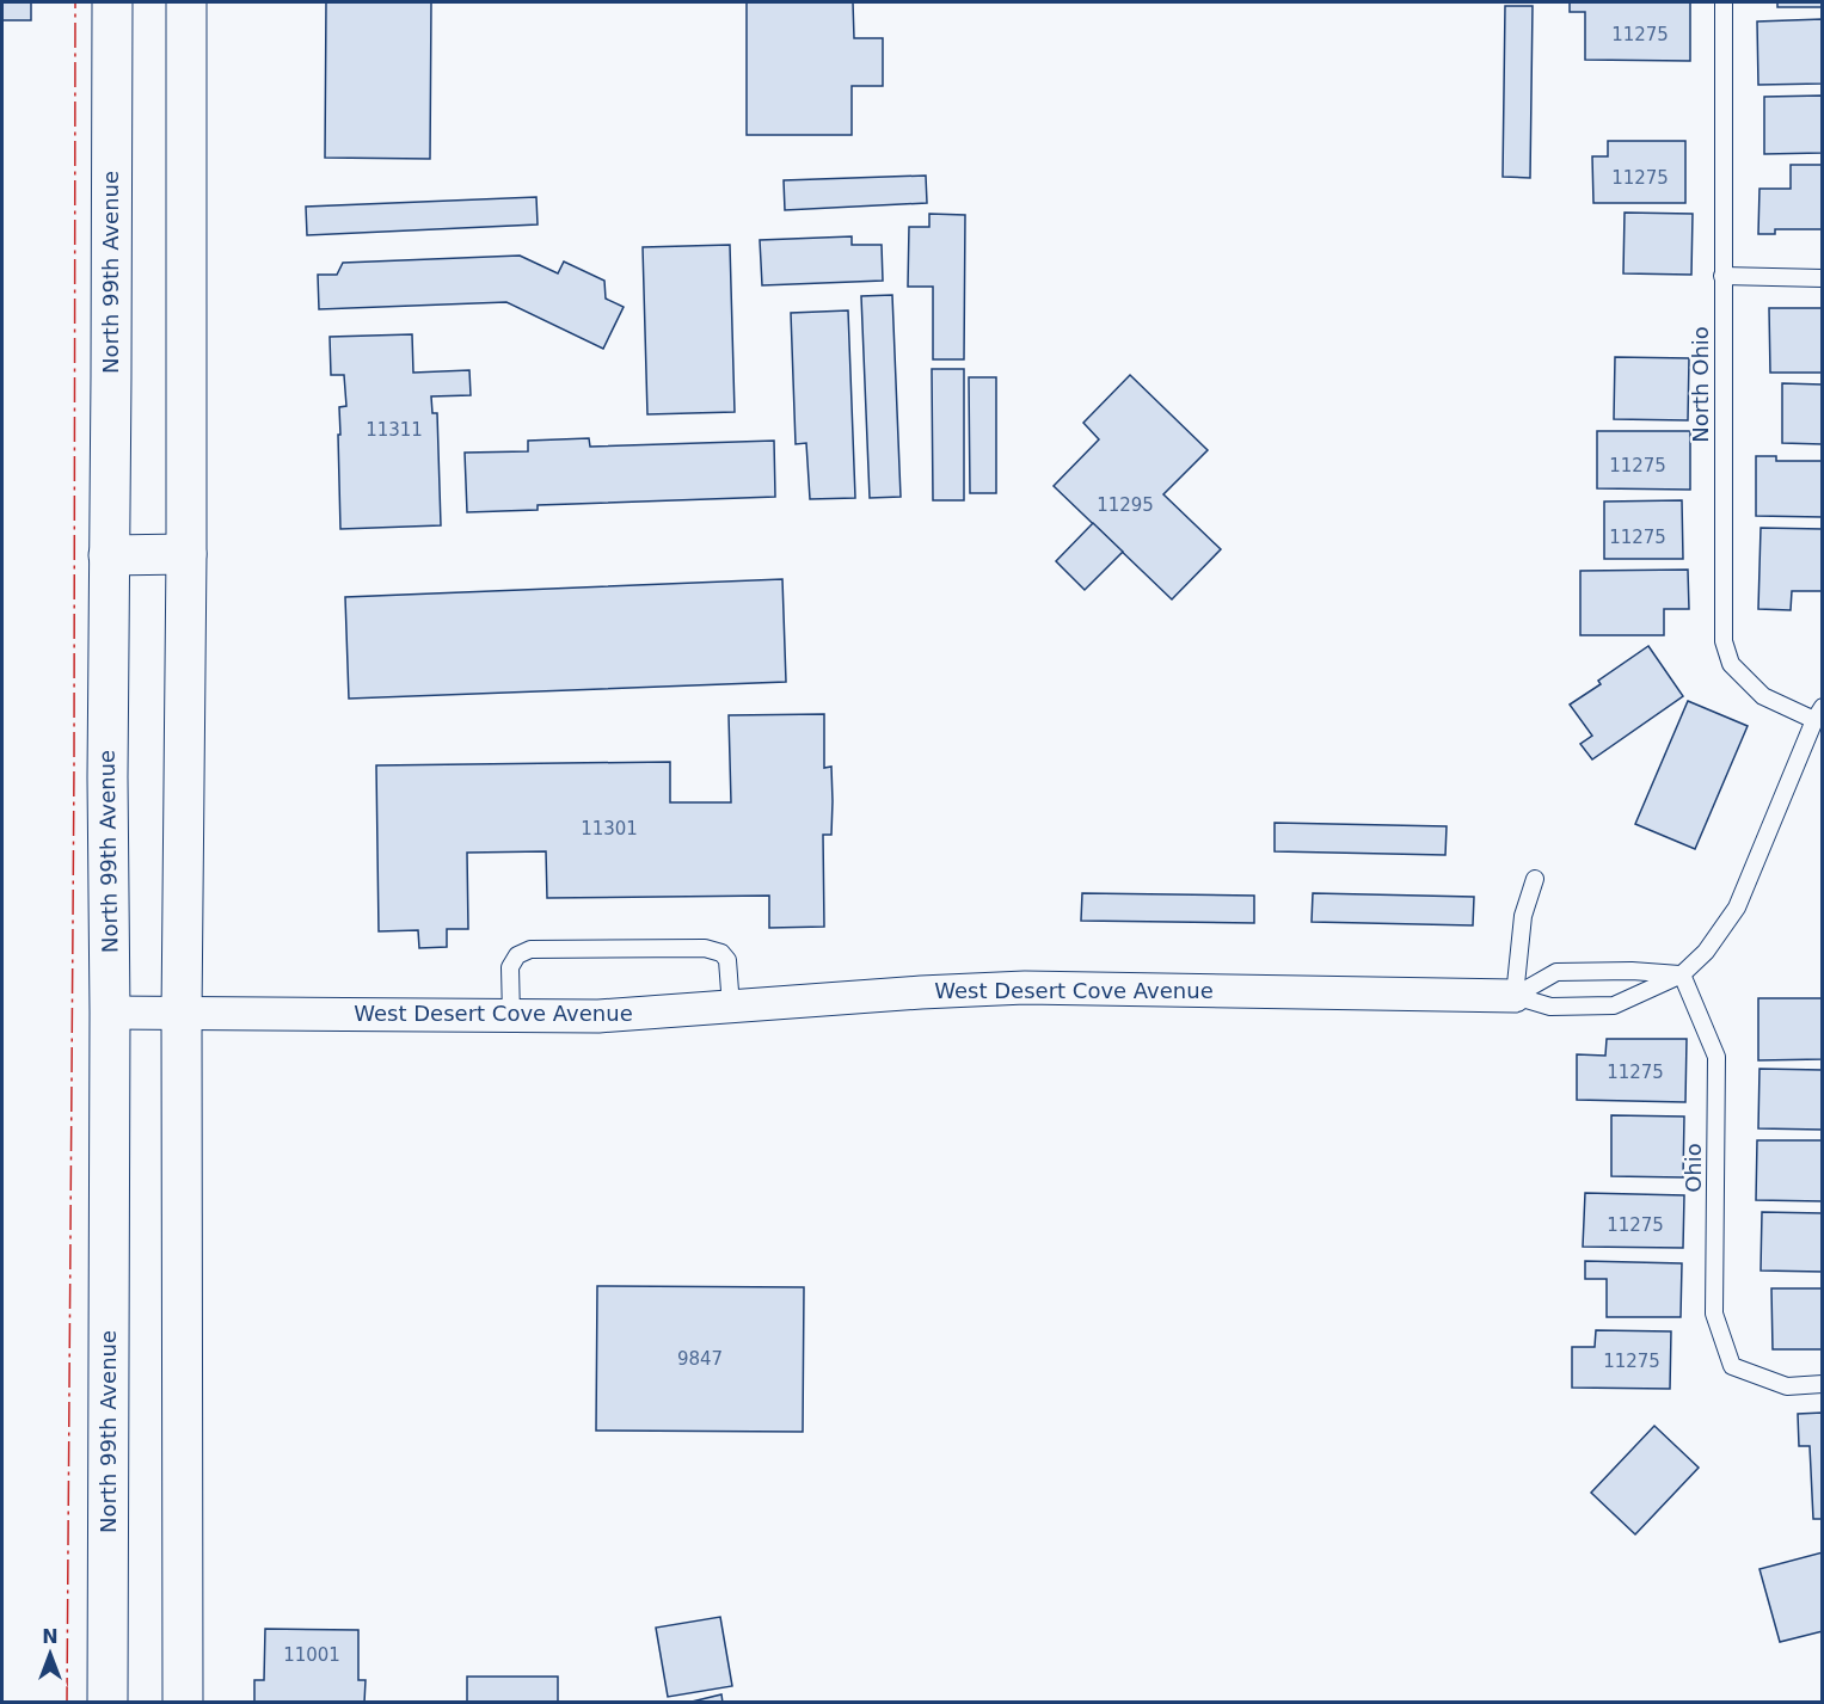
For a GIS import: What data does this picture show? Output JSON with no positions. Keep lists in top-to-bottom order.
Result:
{
  "streets": {
    "main road": ["North 99th Avenue"],
    "street": ["West Desert Cove Avenue"],
    "lane": ["North Ohio", "Ohio"]
  },
  "crossings": [
    ["North 99th Avenue", "West Desert Cove Avenue"]
  ],
  "house_numbers": [
    "11275",
    "11275",
    "11311",
    "11275",
    "11295",
    "11275",
    "11301",
    "11275",
    "11275",
    "9847",
    "11275",
    "11001"
  ],
  "north": "top"
}
